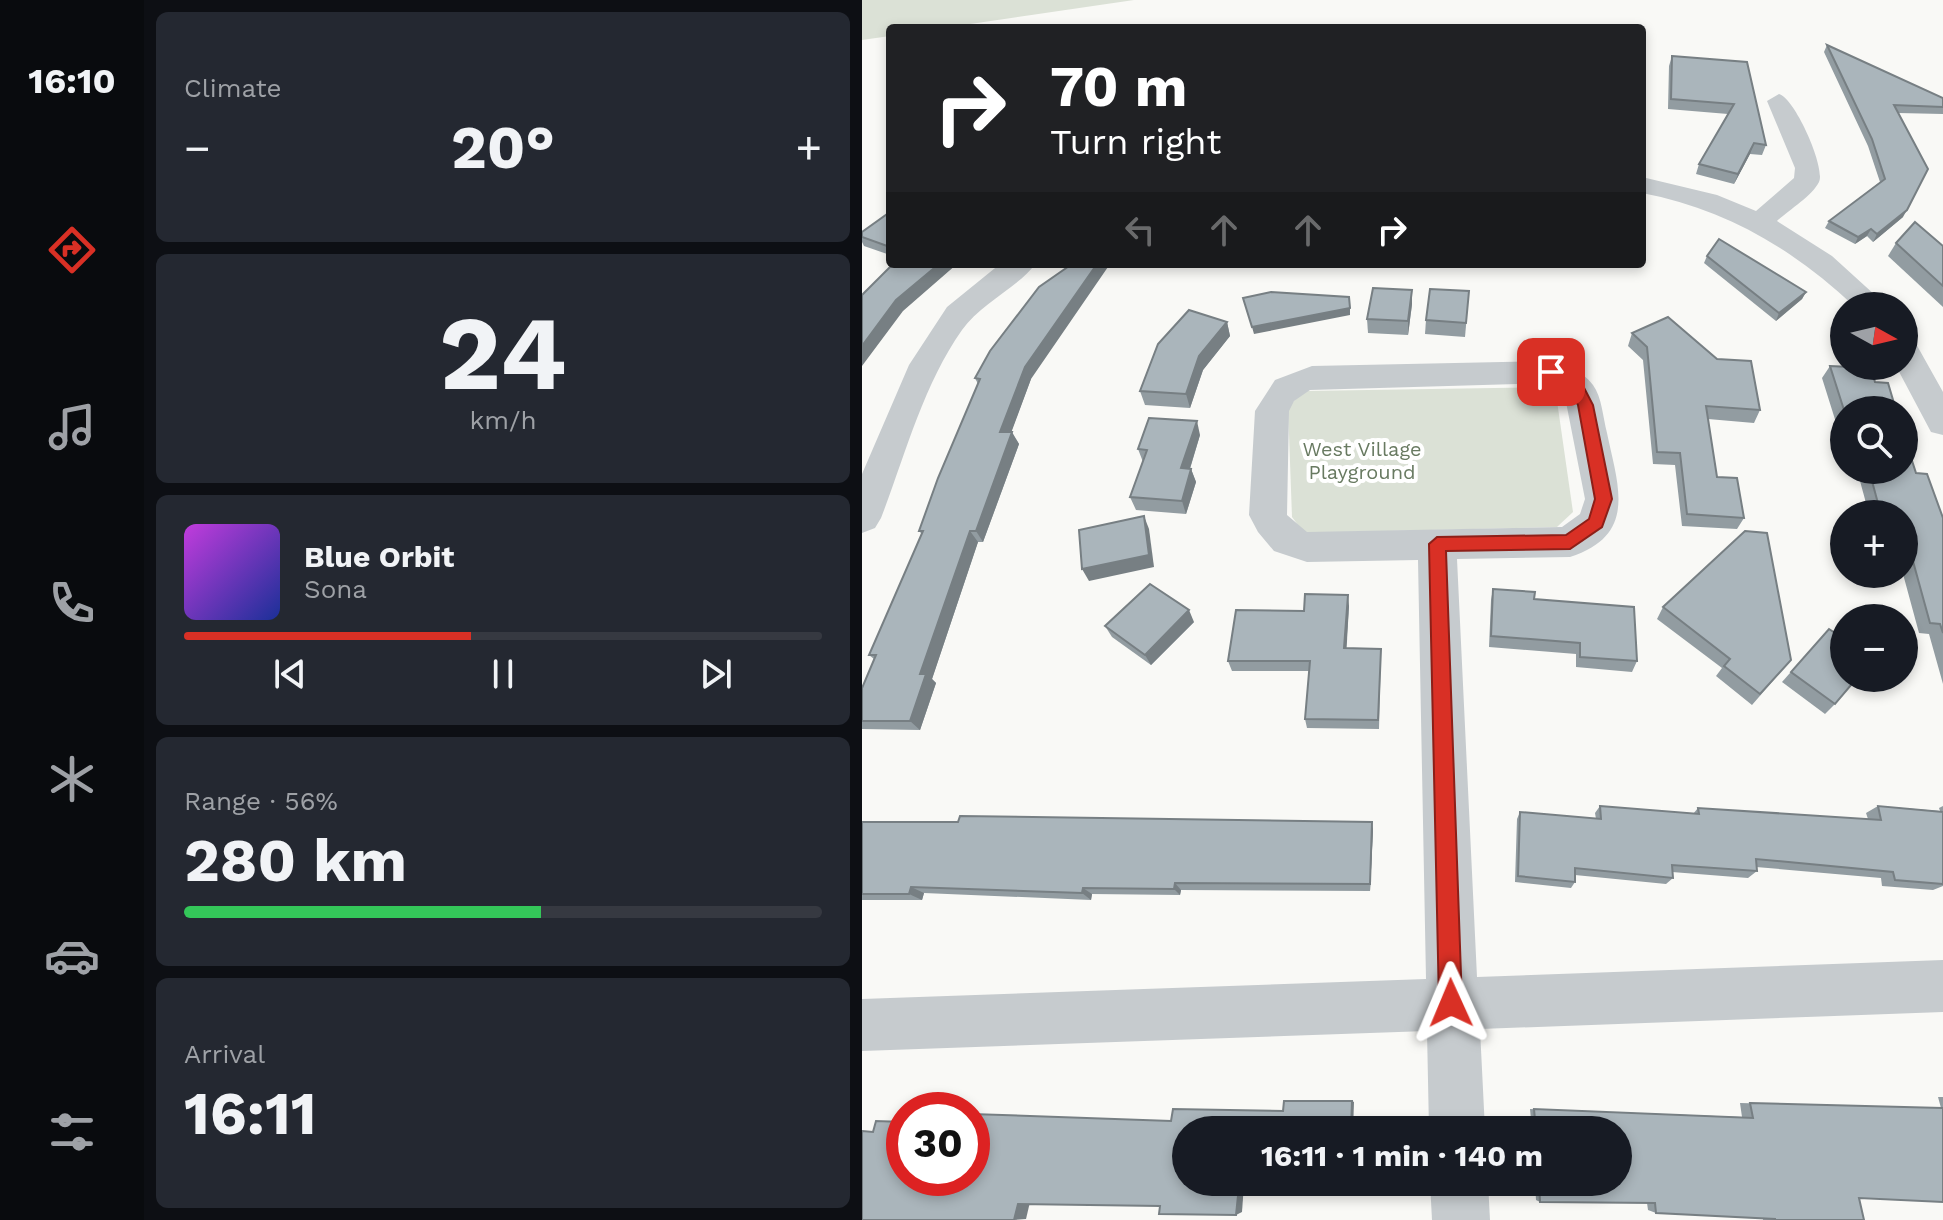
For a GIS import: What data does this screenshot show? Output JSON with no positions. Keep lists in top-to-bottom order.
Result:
{
  "parks": ["West Village Playground"],
  "north": "right",
  "page": {
    "tabs": "16:10",
    "tile": [
      "Climate",
      ["24", "km/h"],
      ["Range · 56%", "280 km"],
      ["Arrival", "16:11"]
    ],
    "turn": ["70 m", "Turn right"],
    "heat": ["−", "20°", "+"],
    "map_buttons": ["+", "−"],
    "song": ["Blue Orbit", "Sona"],
    "limit": "30",
    "trip": "16:11 · 1 min · 140 m"
  }
}
